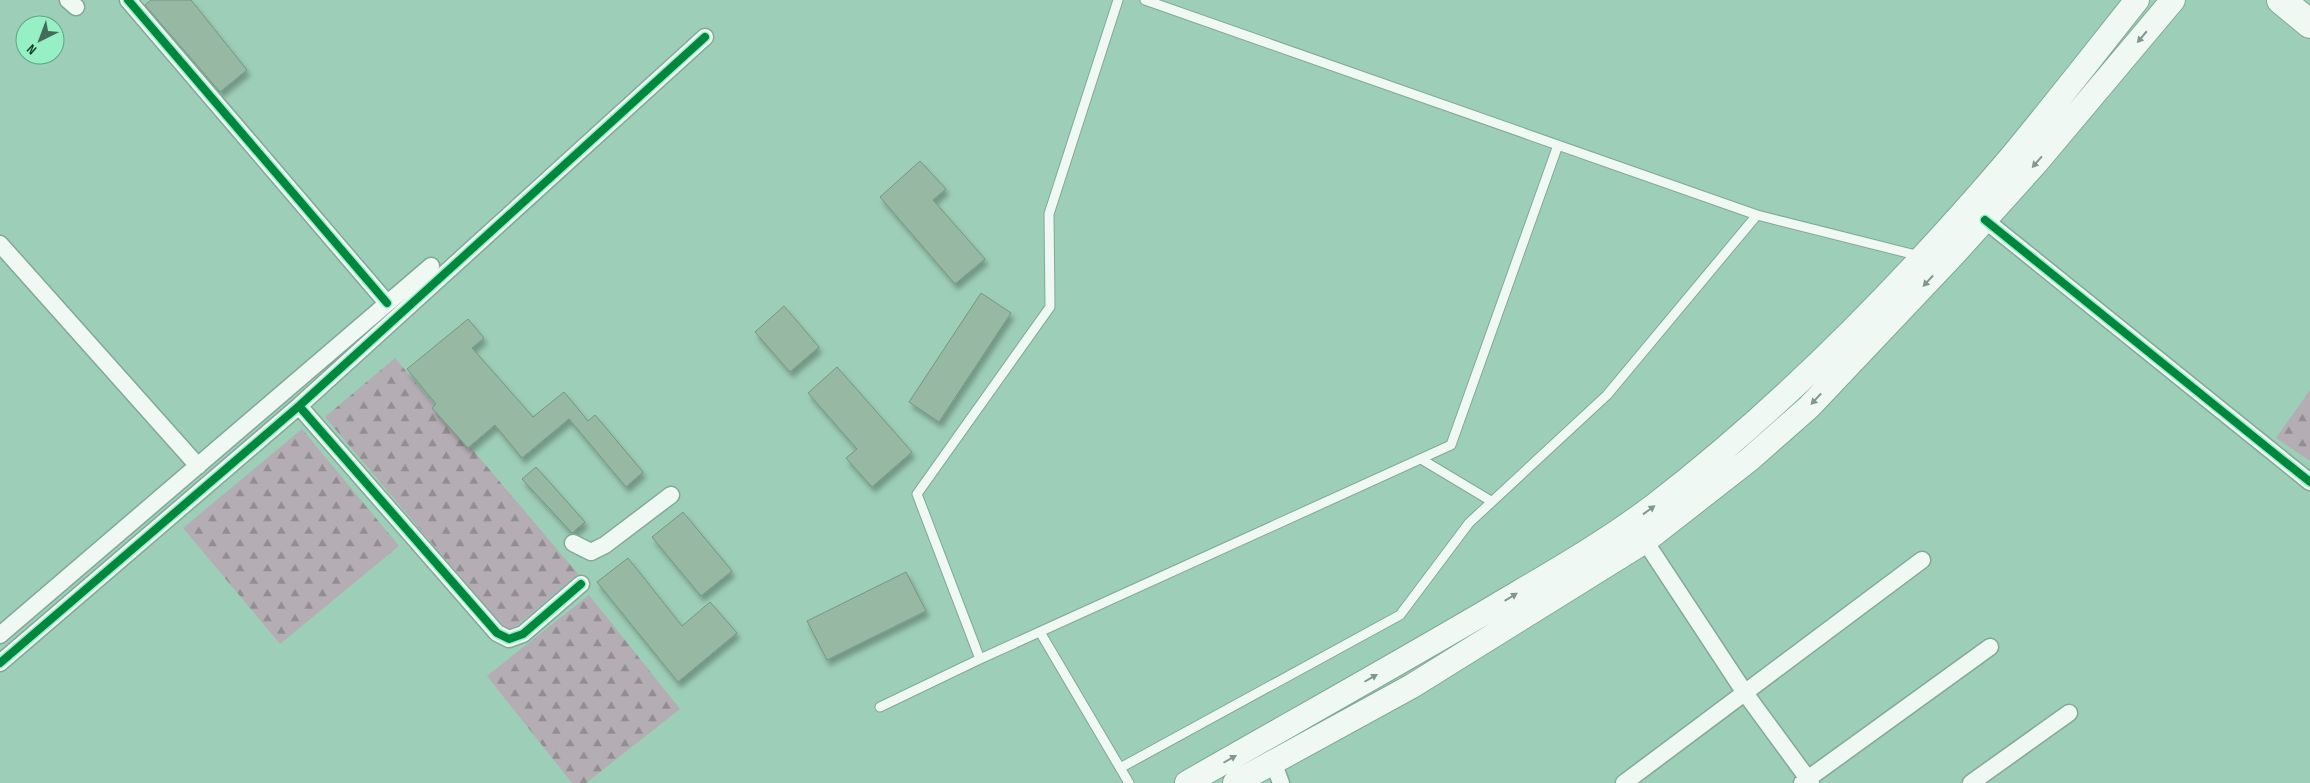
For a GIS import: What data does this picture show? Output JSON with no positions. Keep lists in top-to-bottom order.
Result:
{
  "north": "bottom left"
}
